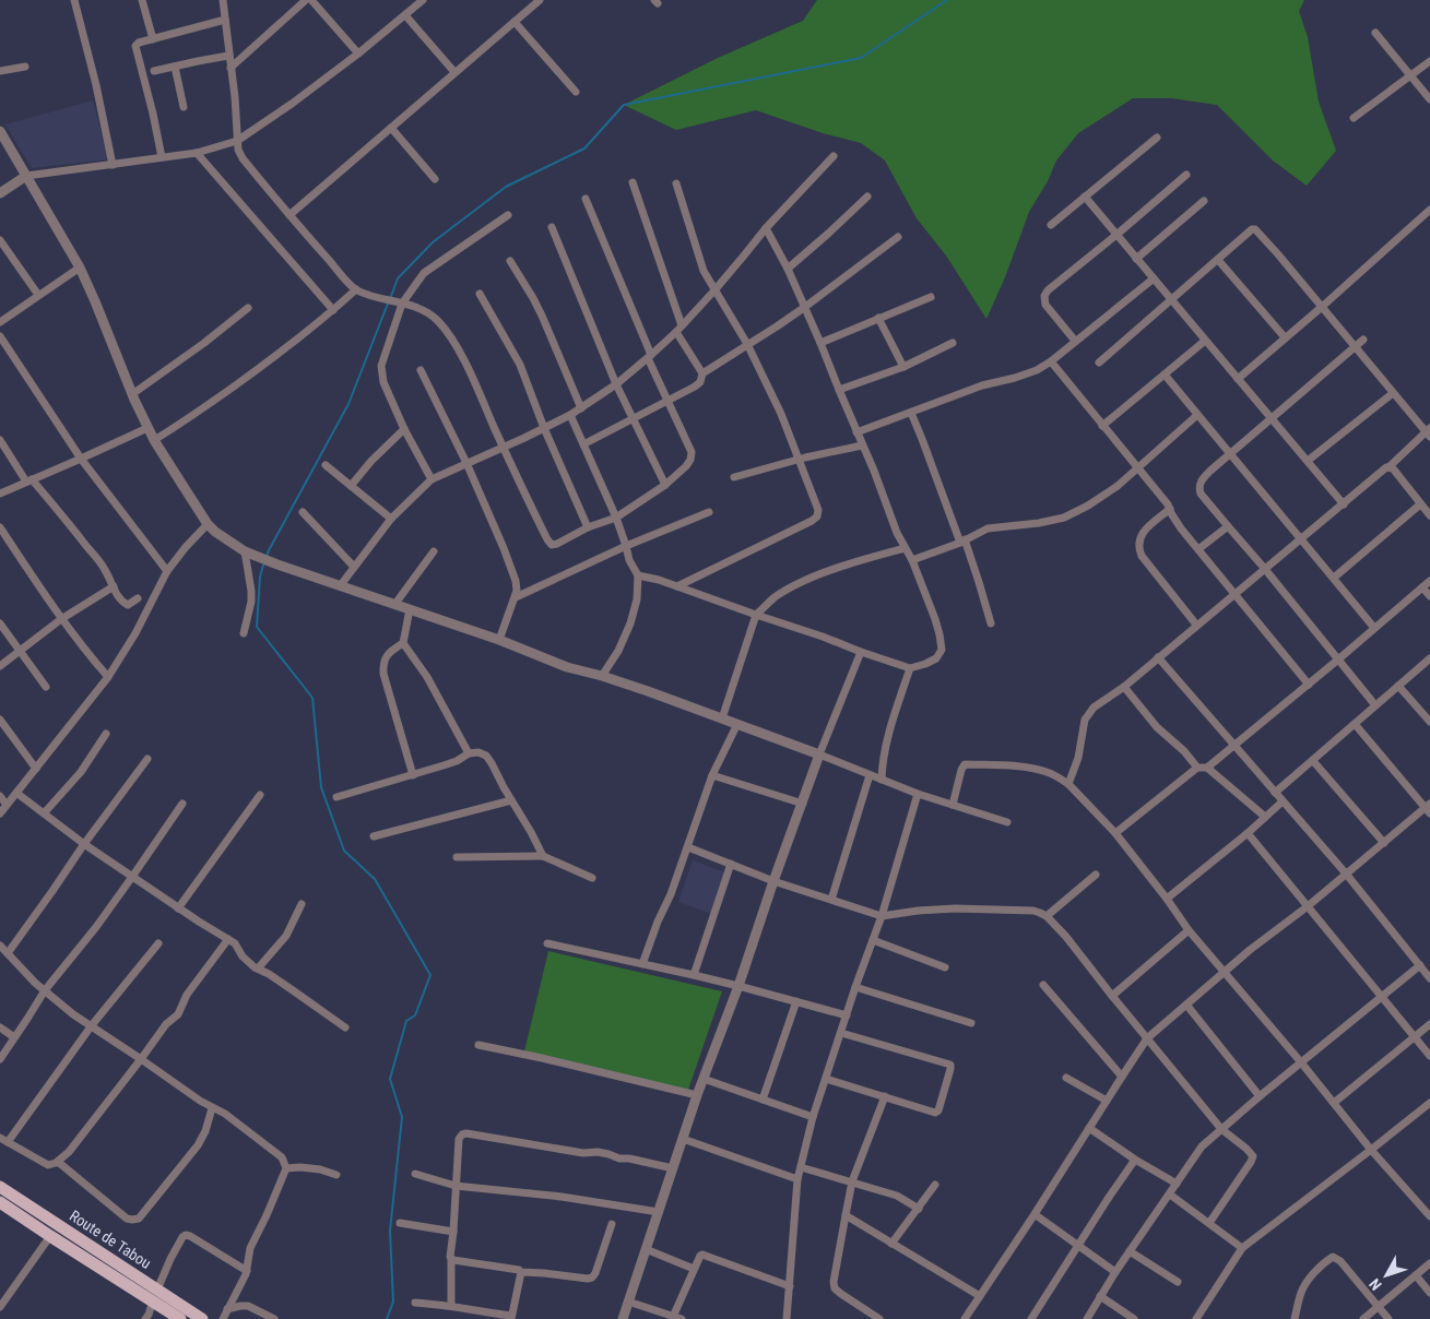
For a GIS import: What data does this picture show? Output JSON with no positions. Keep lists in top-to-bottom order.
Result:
{
  "streets": {
    "main road": ["Route de Tabou"]
  },
  "north": "bottom left"
}
